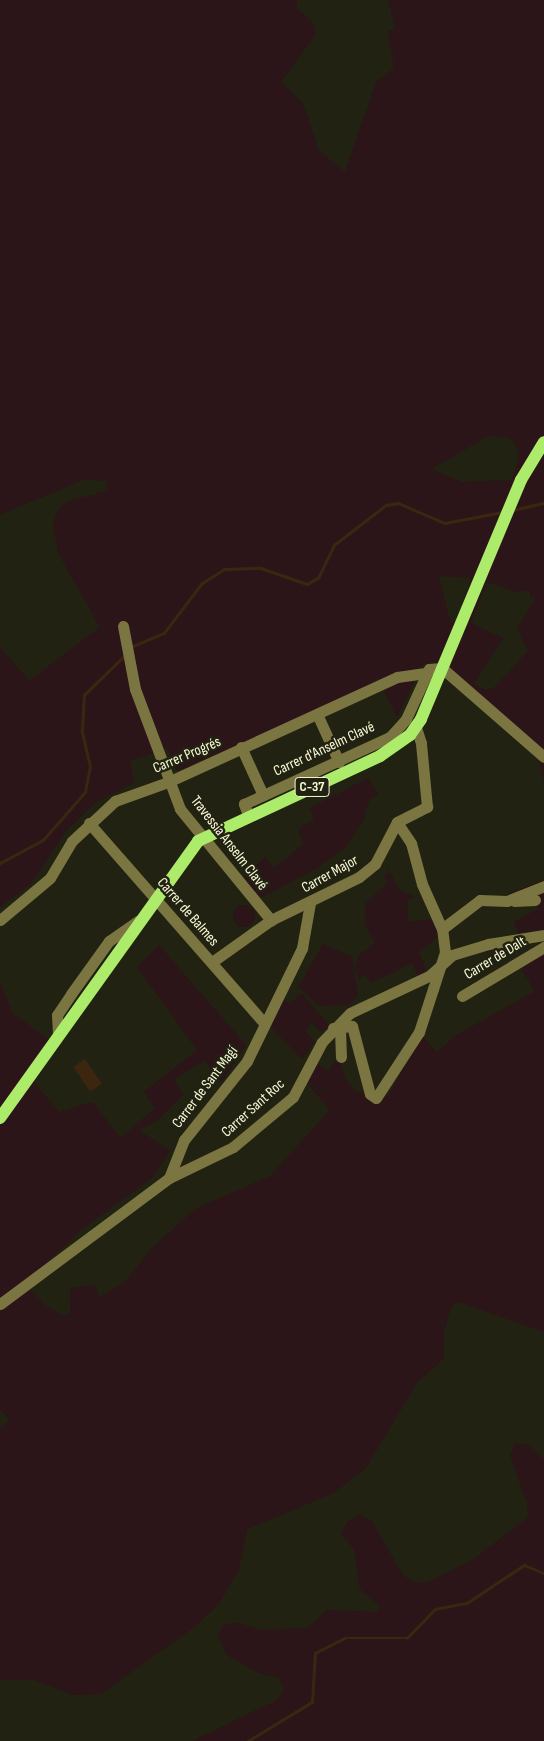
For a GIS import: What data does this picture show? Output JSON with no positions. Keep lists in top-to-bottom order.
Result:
{
  "streets": {
    "main road": ["Carrer d'Anselm Clavé", "C-37"],
    "street": [
      "Carrer Progrés",
      "Travessia Anselm Clavé",
      "Carrer Major",
      "Carrer de Balmes",
      "Carrer de Dalt",
      "Carrer de Sant Magí",
      "Carrer Sant Roc"
    ]
  },
  "crossings": [
    ["Carrer d'Anselm Clavé", "Carrer Progrés"],
    ["Carrer d'Anselm Clavé", "C-37"],
    ["Carrer d'Anselm Clavé", "Travessia Anselm Clavé"],
    ["Carrer d'Anselm Clavé", "Carrer de Balmes"],
    ["Carrer Progrés", "Travessia Anselm Clavé"],
    ["Carrer Progrés", "Carrer de Balmes"],
    ["Travessia Anselm Clavé", "Carrer Major"],
    ["Carrer Major", "Carrer de Balmes"],
    ["Carrer Major", "Carrer de Sant Magí"],
    ["Carrer de Balmes", "Carrer de Sant Magí"],
    ["Carrer de Sant Magí", "Carrer Sant Roc"]
  ]
}
